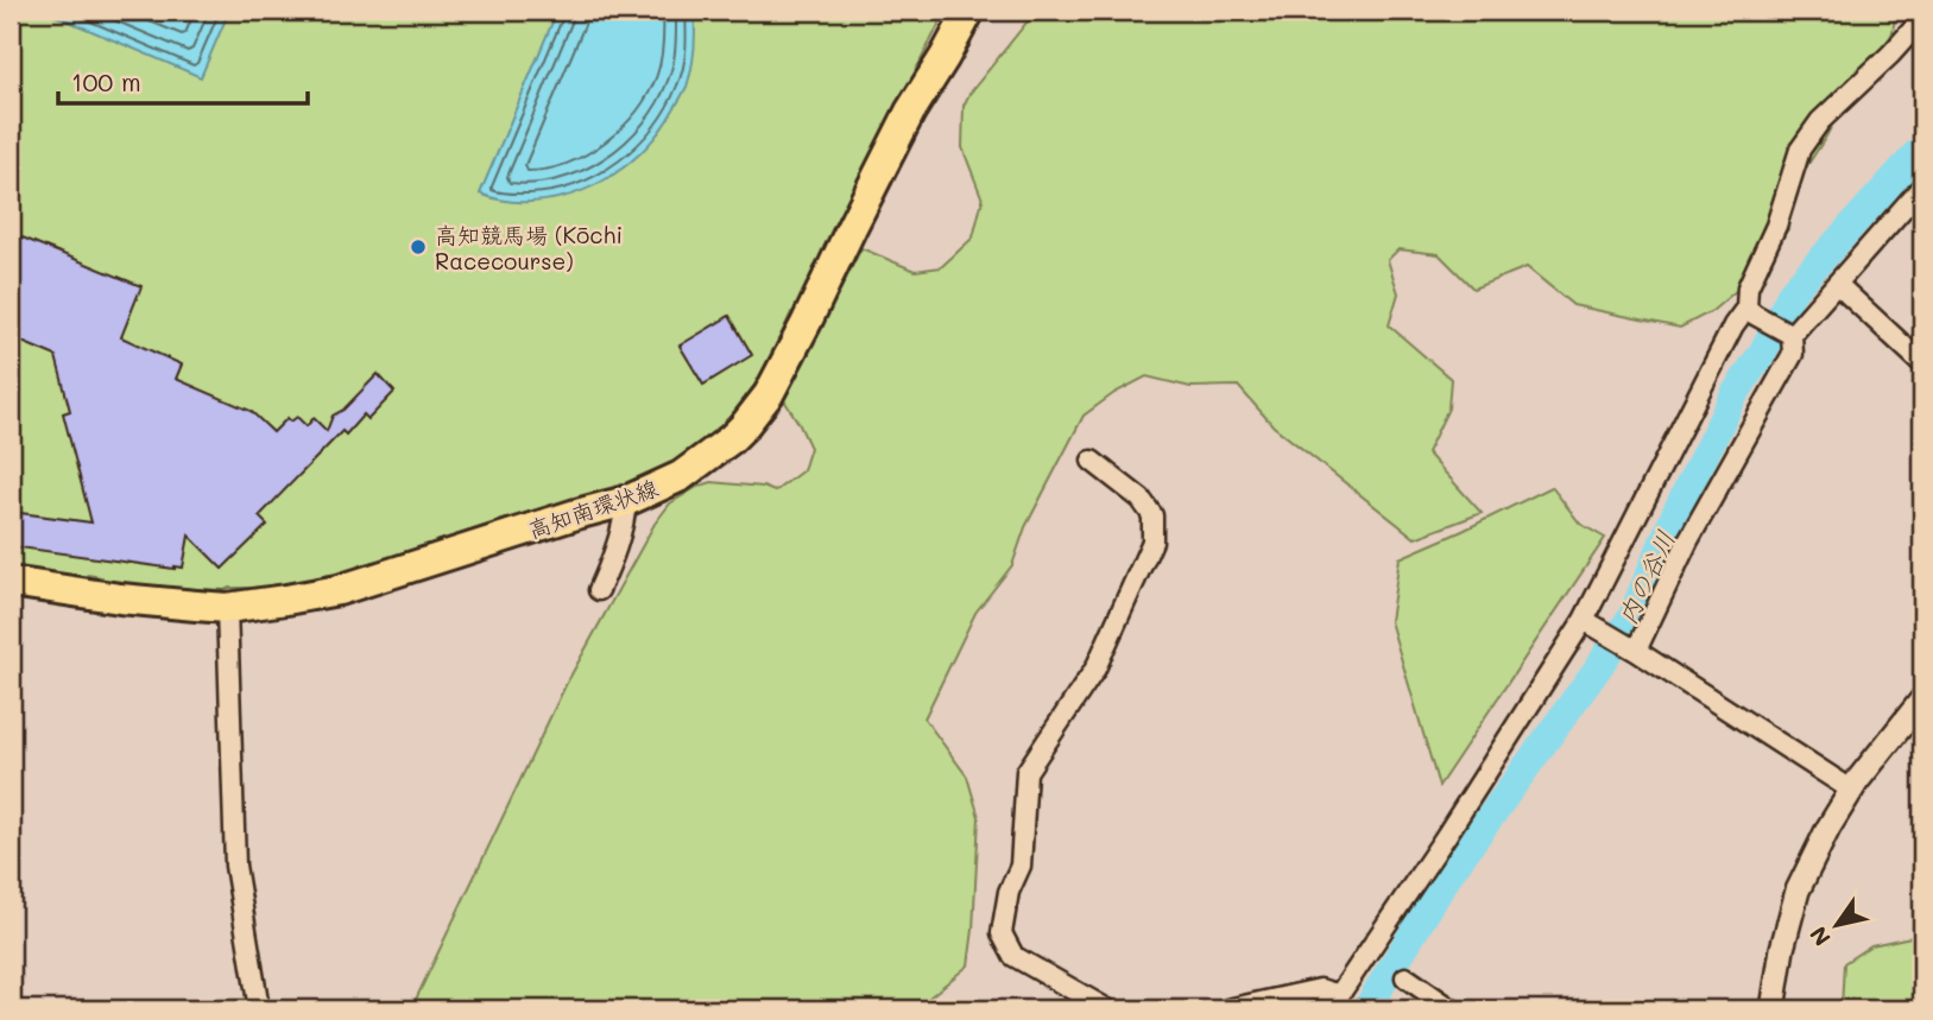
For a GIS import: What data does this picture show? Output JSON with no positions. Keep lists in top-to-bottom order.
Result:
{
  "streets": {
    "main road": ["高知南環状線"]
  },
  "water": ["内の谷川"],
  "places": ["高知競馬場 (Kōchi Racecourse)"],
  "scale_bar": "100 m",
  "north": "bottom left"
}
